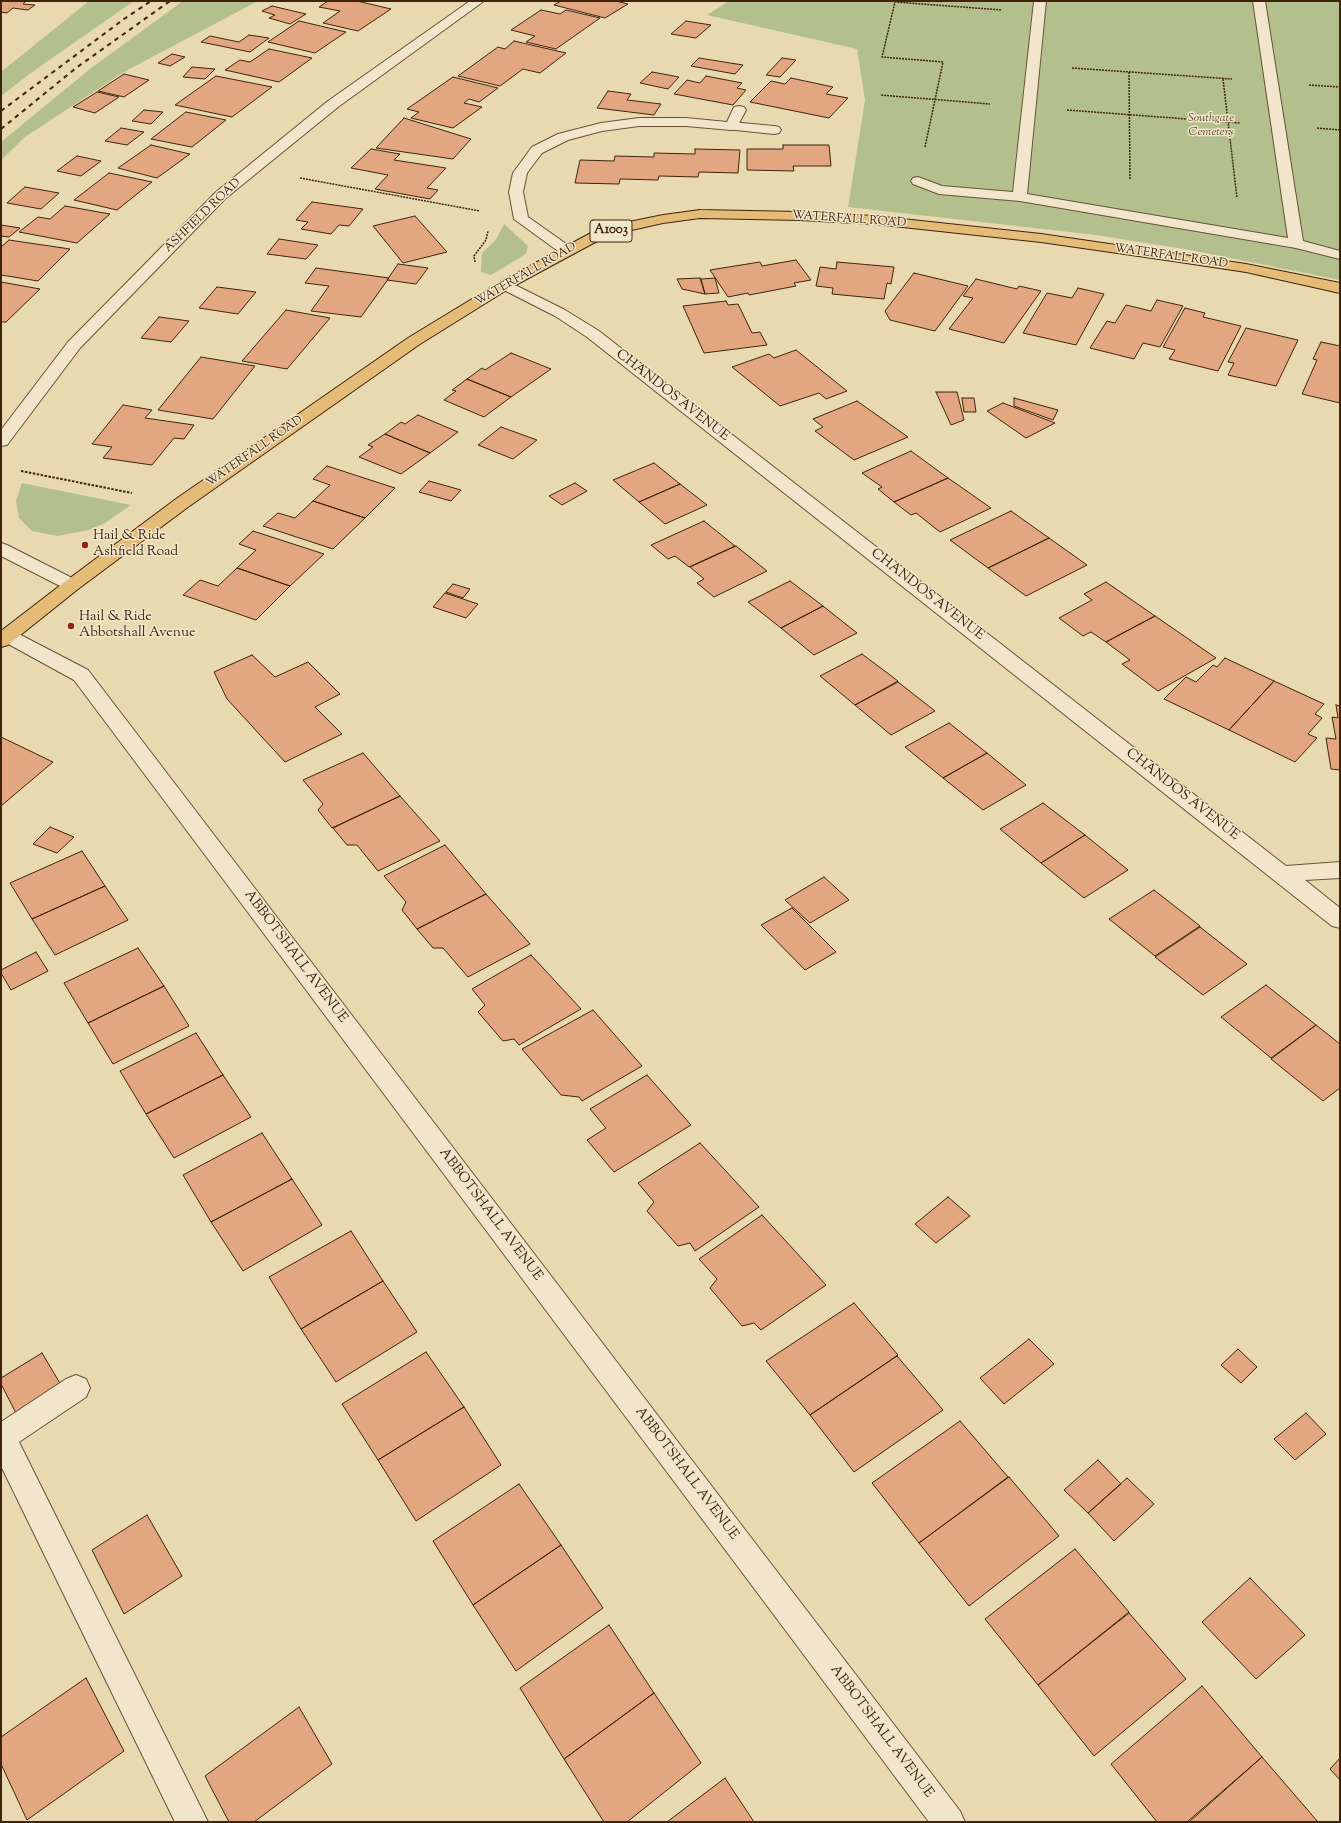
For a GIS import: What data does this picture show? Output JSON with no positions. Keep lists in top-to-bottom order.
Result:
{
  "streets": {
    "main road": ["WATERFALL ROAD", "A1003"],
    "street": ["ASHFIELD ROAD", "CHANDOS AVENUE", "ABBOTSHALL AVENUE"]
  },
  "crossings": [
    ["WATERFALL ROAD", "CHANDOS AVENUE"],
    ["WATERFALL ROAD", "ABBOTSHALL AVENUE"]
  ],
  "parks": ["Southgate Cemetery"],
  "places": ["Hail & Ride Ashfield Road", "Hail & Ride Abbotshall Avenue"]
}
